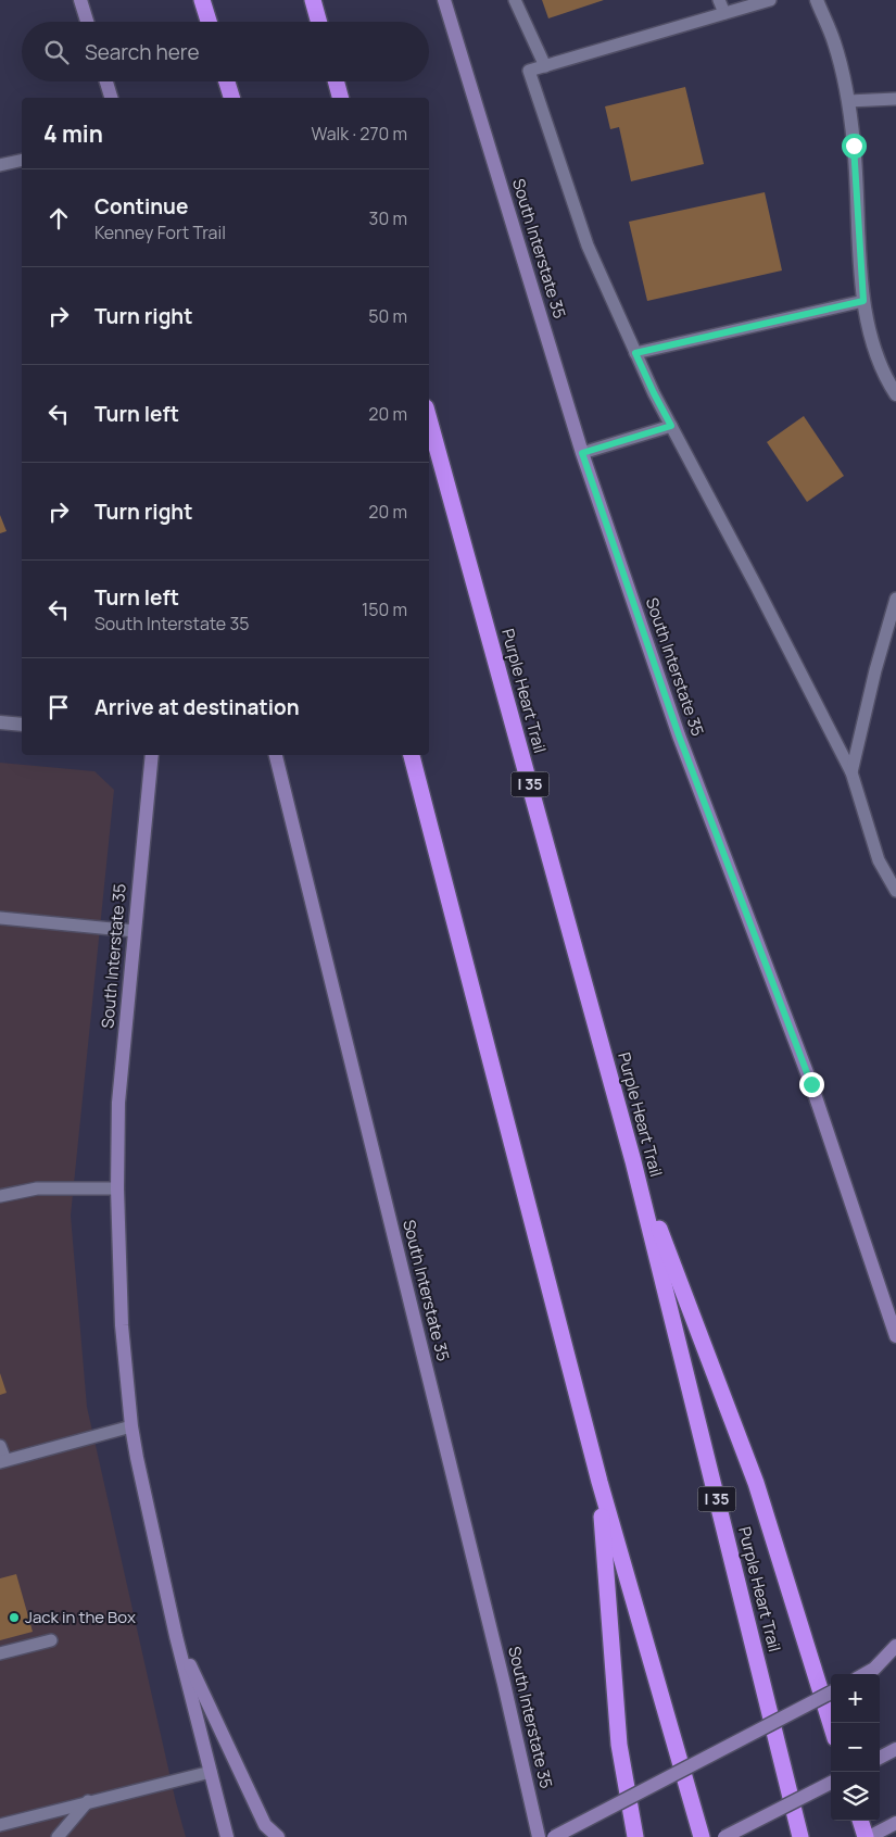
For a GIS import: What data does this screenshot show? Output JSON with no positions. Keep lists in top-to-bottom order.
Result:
{
  "streets": {
    "highway": ["Purple Heart Trail", "I 35"],
    "main road": ["South Interstate 35"]
  },
  "places": ["Jack in the Box"],
  "page": {
    "search": "Search here",
    "heading": ["4 min", "Walk · 270 m"],
    "list": [
      ["Continue", "Kenney Fort Trail", "30 m"],
      ["Turn right", "50 m"],
      ["Turn left", "20 m"],
      ["Turn right", "20 m"],
      ["Turn left", "South Interstate 35", "150 m"],
      "Arrive at destination"
    ],
    "map_buttons": ["+", "−"]
  }
}
